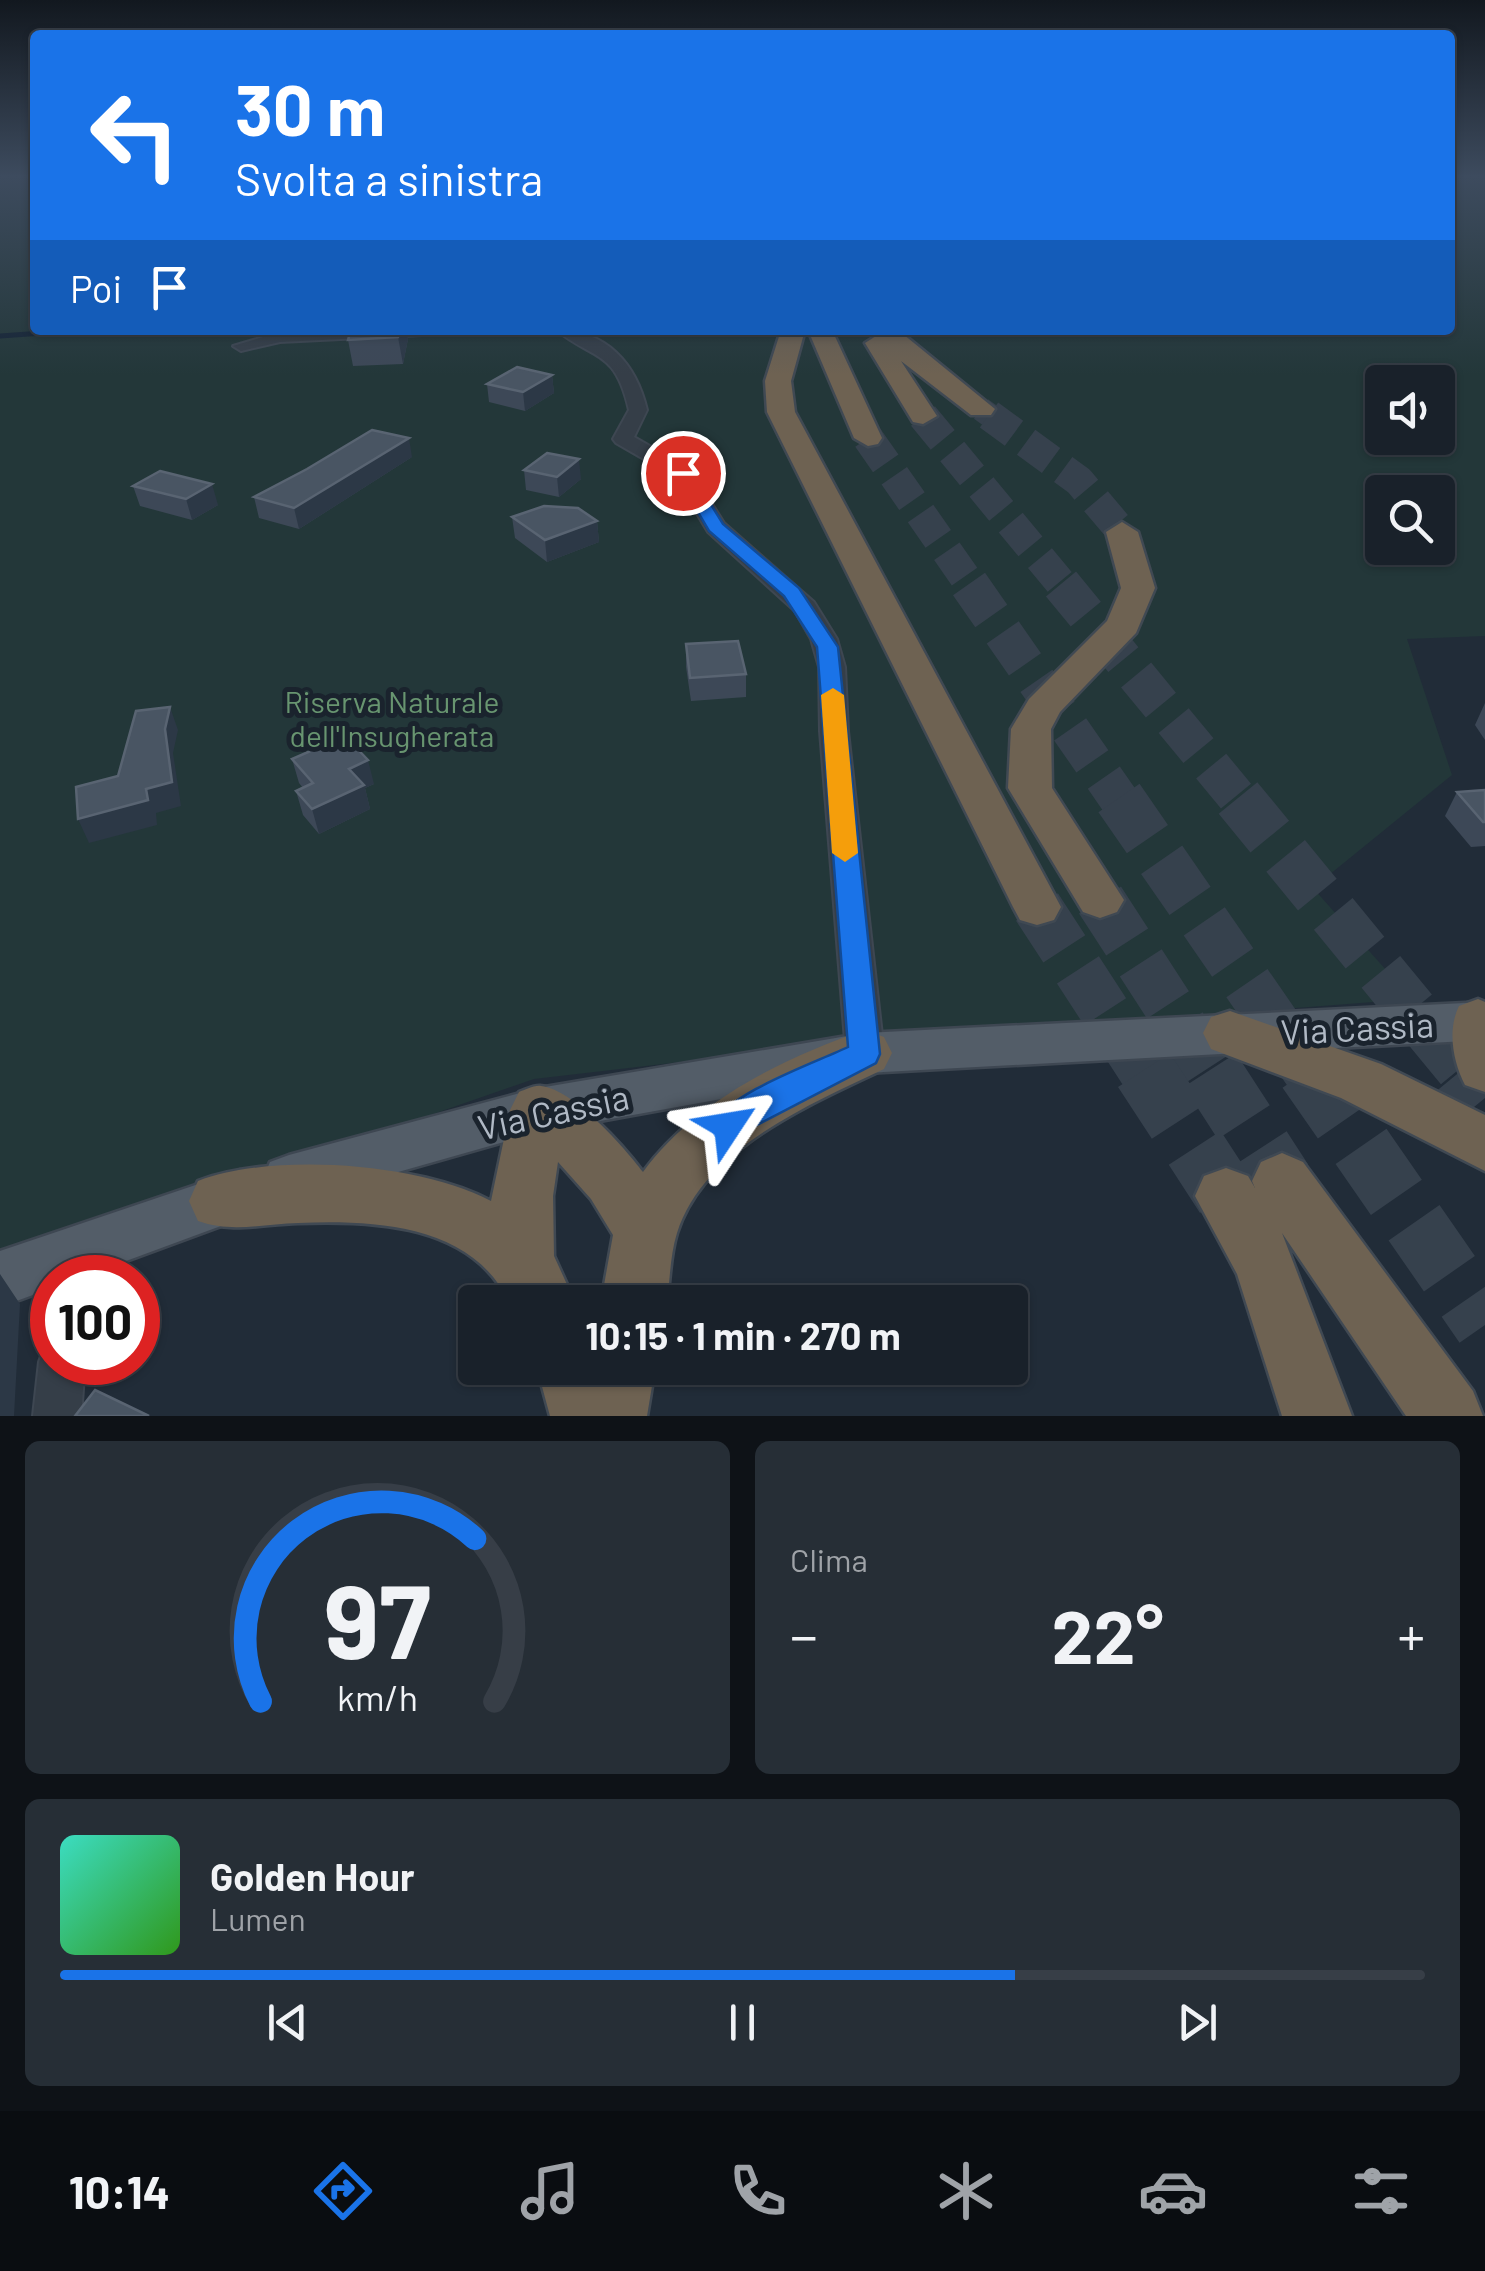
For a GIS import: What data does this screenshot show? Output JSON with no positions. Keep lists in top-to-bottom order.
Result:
{
  "streets": {
    "main road": ["Via Cassia"]
  },
  "parks": ["Riserva Naturale dell'Insugherata"],
  "page": {
    "turn": ["30 m", "Svolta a sinistra"],
    "then": "Poi",
    "limit": "100",
    "trip": "10:15 · 1 min · 270 m",
    "tile": "Clima",
    "heat": ["−", "22°", "+"],
    "song": ["Golden Hour", "Lumen"],
    "tabs": "10:14",
    "gauge": ["97", "km/h"]
  }
}
